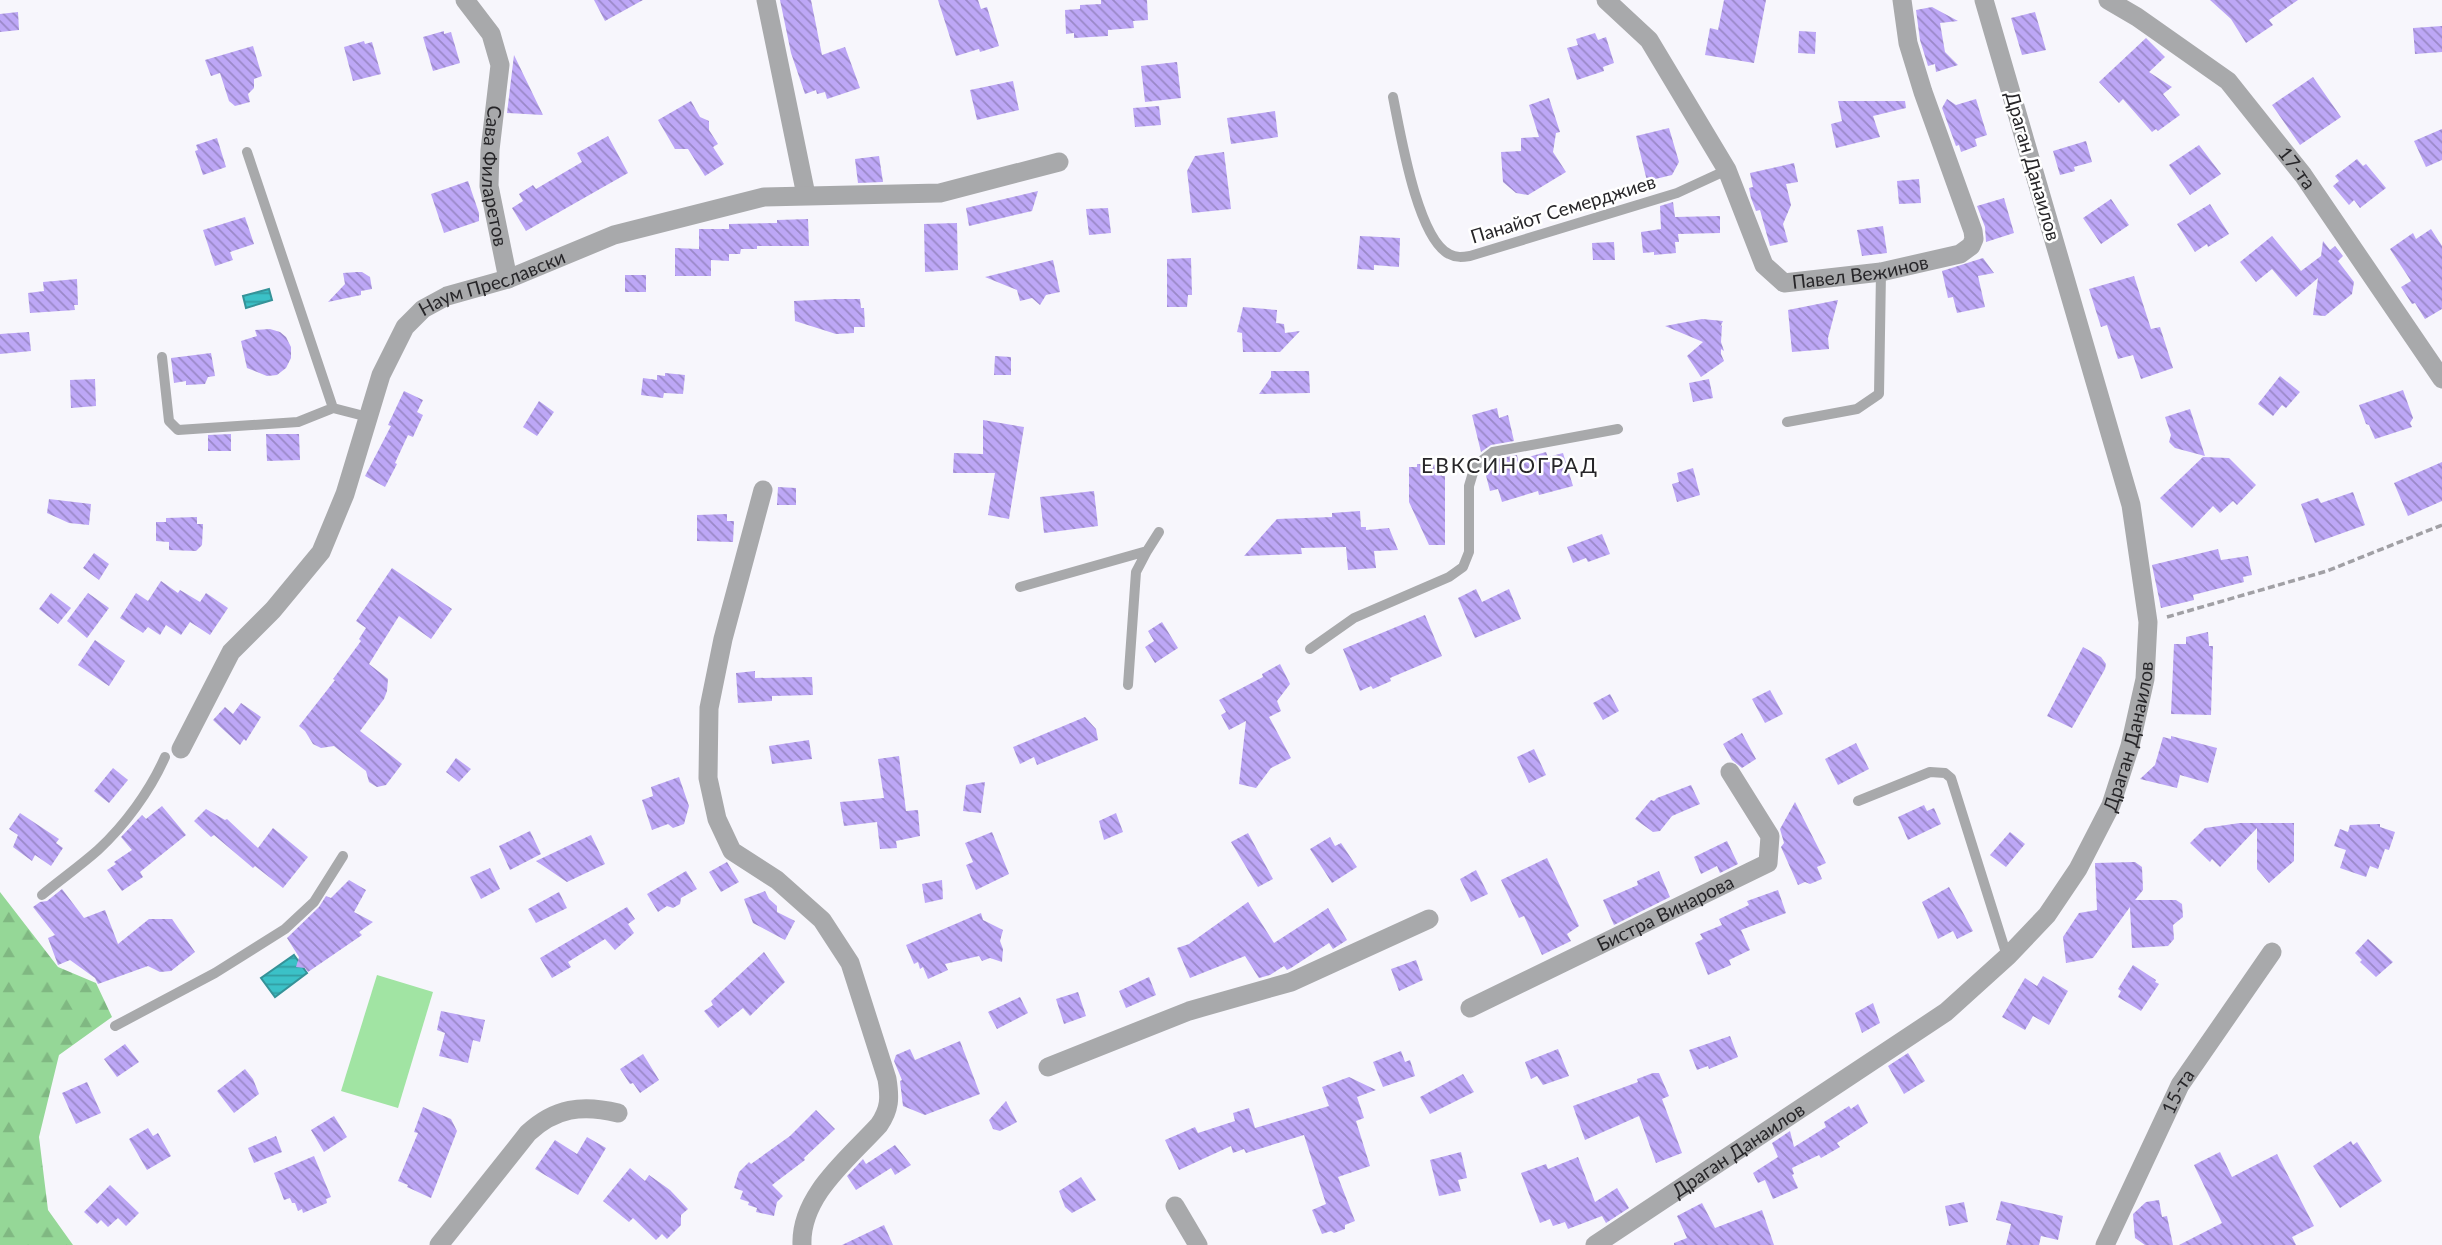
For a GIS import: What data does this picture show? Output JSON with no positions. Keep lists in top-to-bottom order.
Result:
{
  "streets": {
    "street": [
      "Драган Данаилов",
      "17-та",
      "Сава Филаретов",
      "Павел Вежинов",
      "Наум Преславски",
      "Бистра Винарова",
      "15-та"
    ],
    "lane": ["Панайот Семерджиев"]
  },
  "crossings": [
    ["Сава Филаретов", "Наум Преславски"],
    ["Панайот Семерджиев", "Павел Вежинов"]
  ],
  "districts": ["ЕВКСИНОГРАД"]
}
